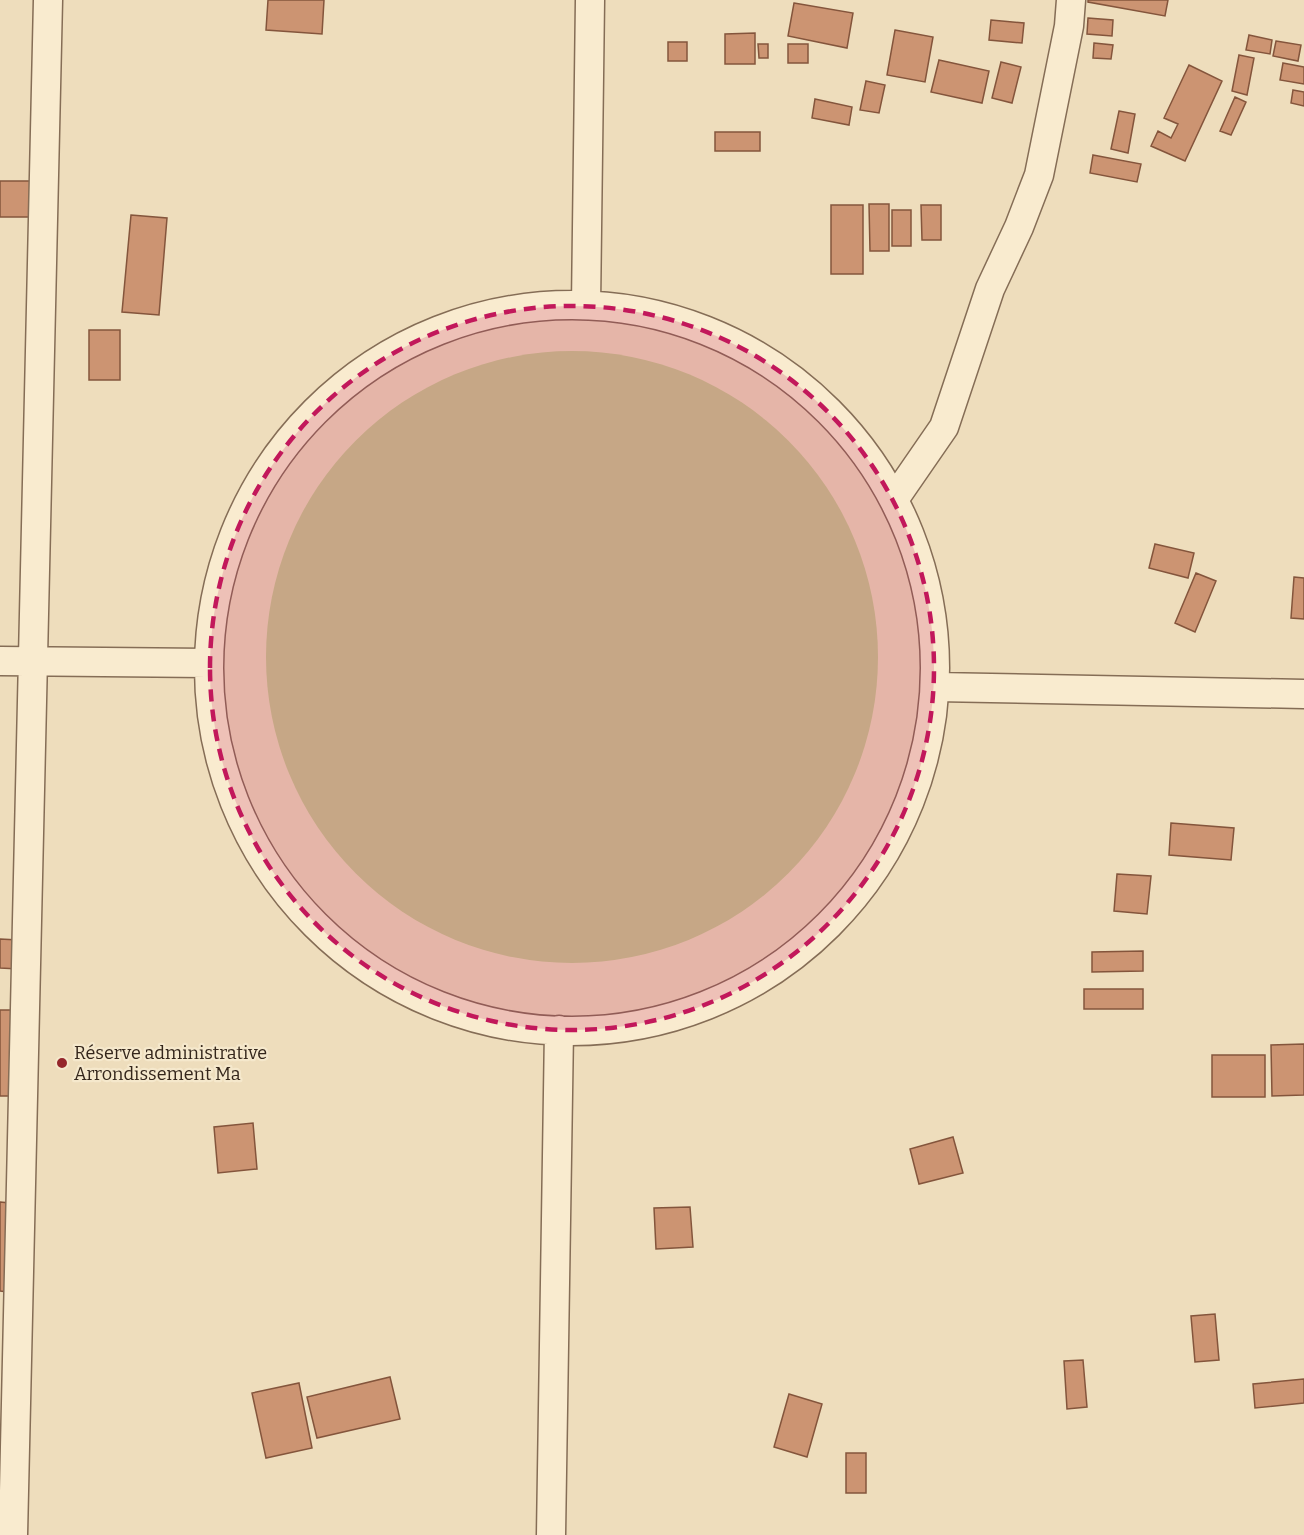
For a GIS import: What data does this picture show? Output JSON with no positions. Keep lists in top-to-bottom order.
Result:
{
  "places": ["Réserve administrative Arrondissement Ma"]
}
